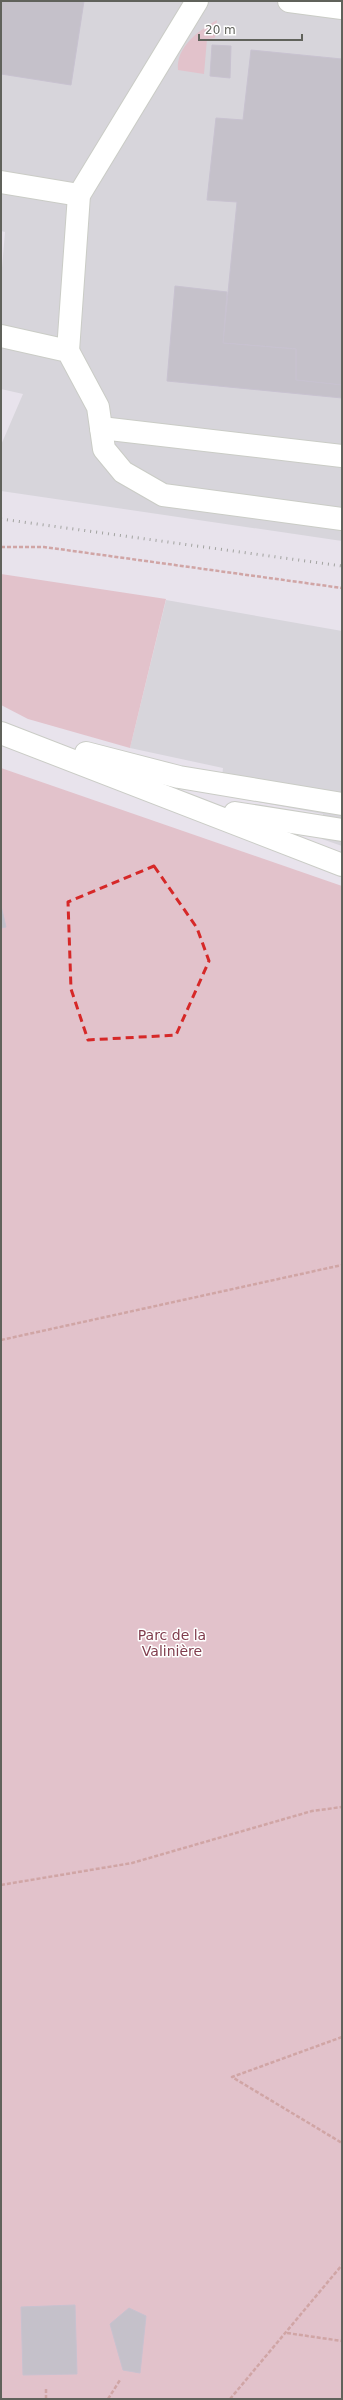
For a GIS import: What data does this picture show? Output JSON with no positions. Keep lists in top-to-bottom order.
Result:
{
  "parks": ["Parc de la Valinière"],
  "scale_bar": "20 m"
}
